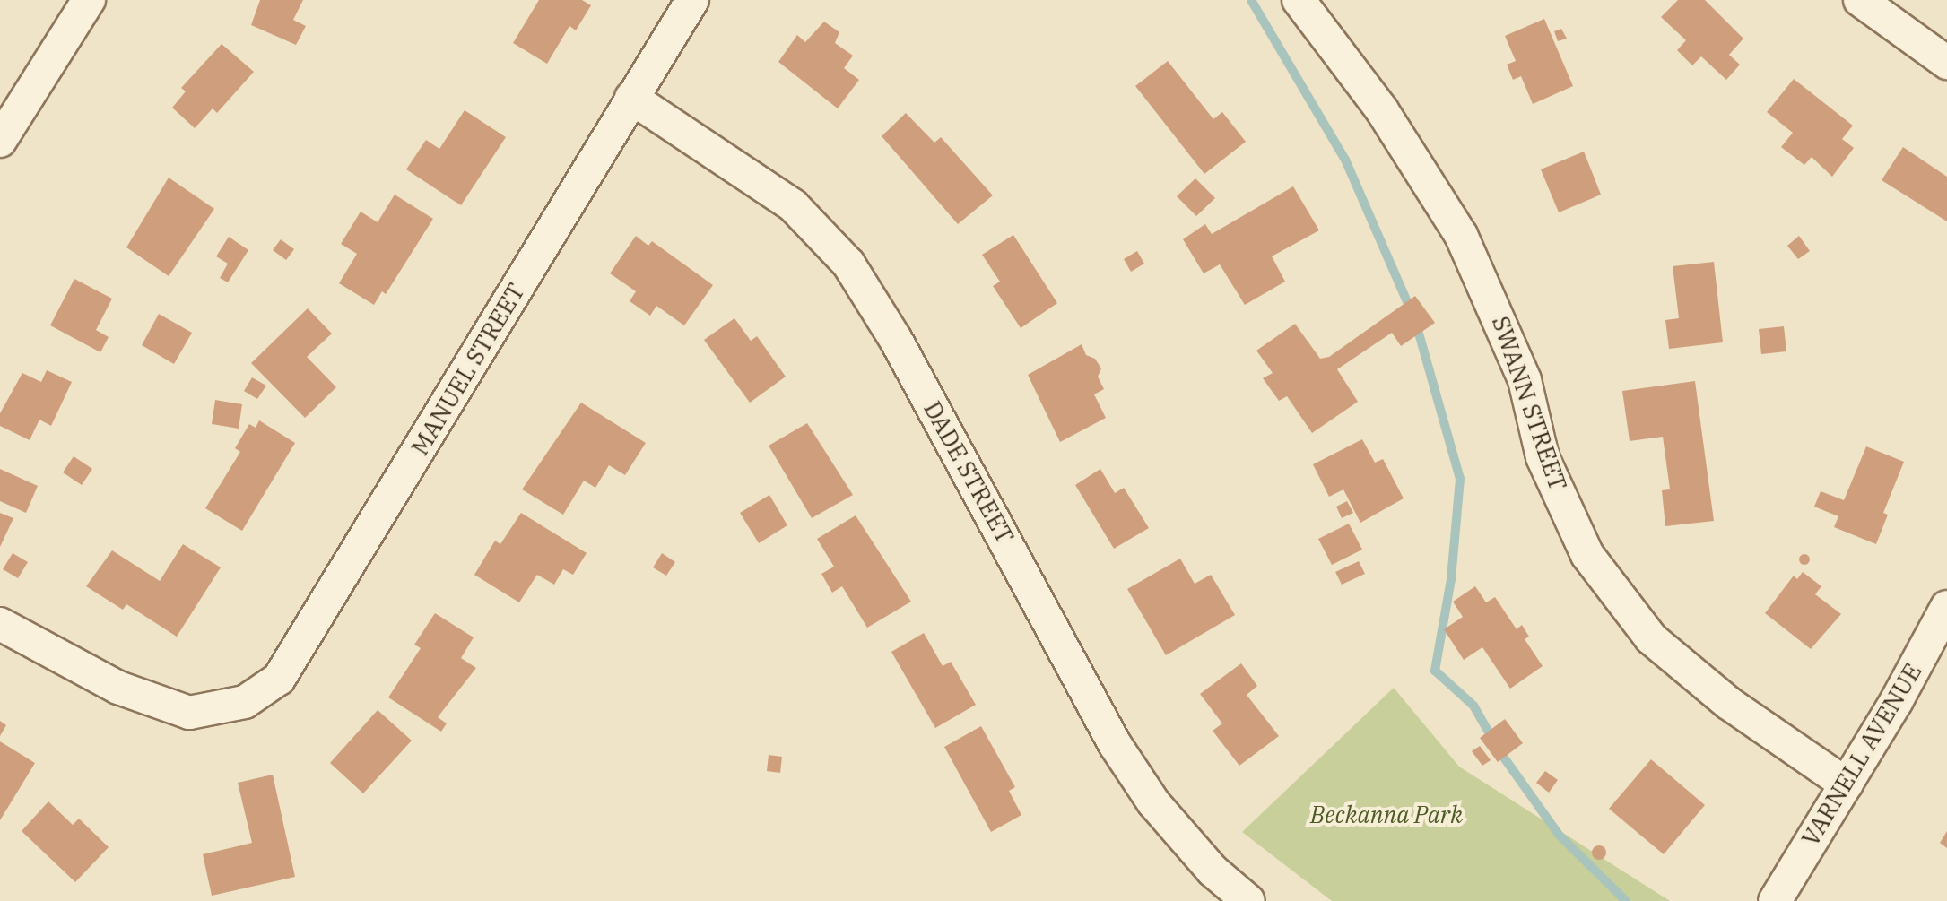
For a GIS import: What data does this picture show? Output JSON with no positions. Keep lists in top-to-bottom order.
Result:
{
  "streets": {
    "street": [
      "MANUEL STREET",
      "SWANN STREET",
      "DADE STREET",
      "VARNELL AVENUE"
    ]
  },
  "crossings": [
    ["MANUEL STREET", "DADE STREET"],
    ["SWANN STREET", "VARNELL AVENUE"]
  ],
  "parks": ["Beckanna Park"]
}
